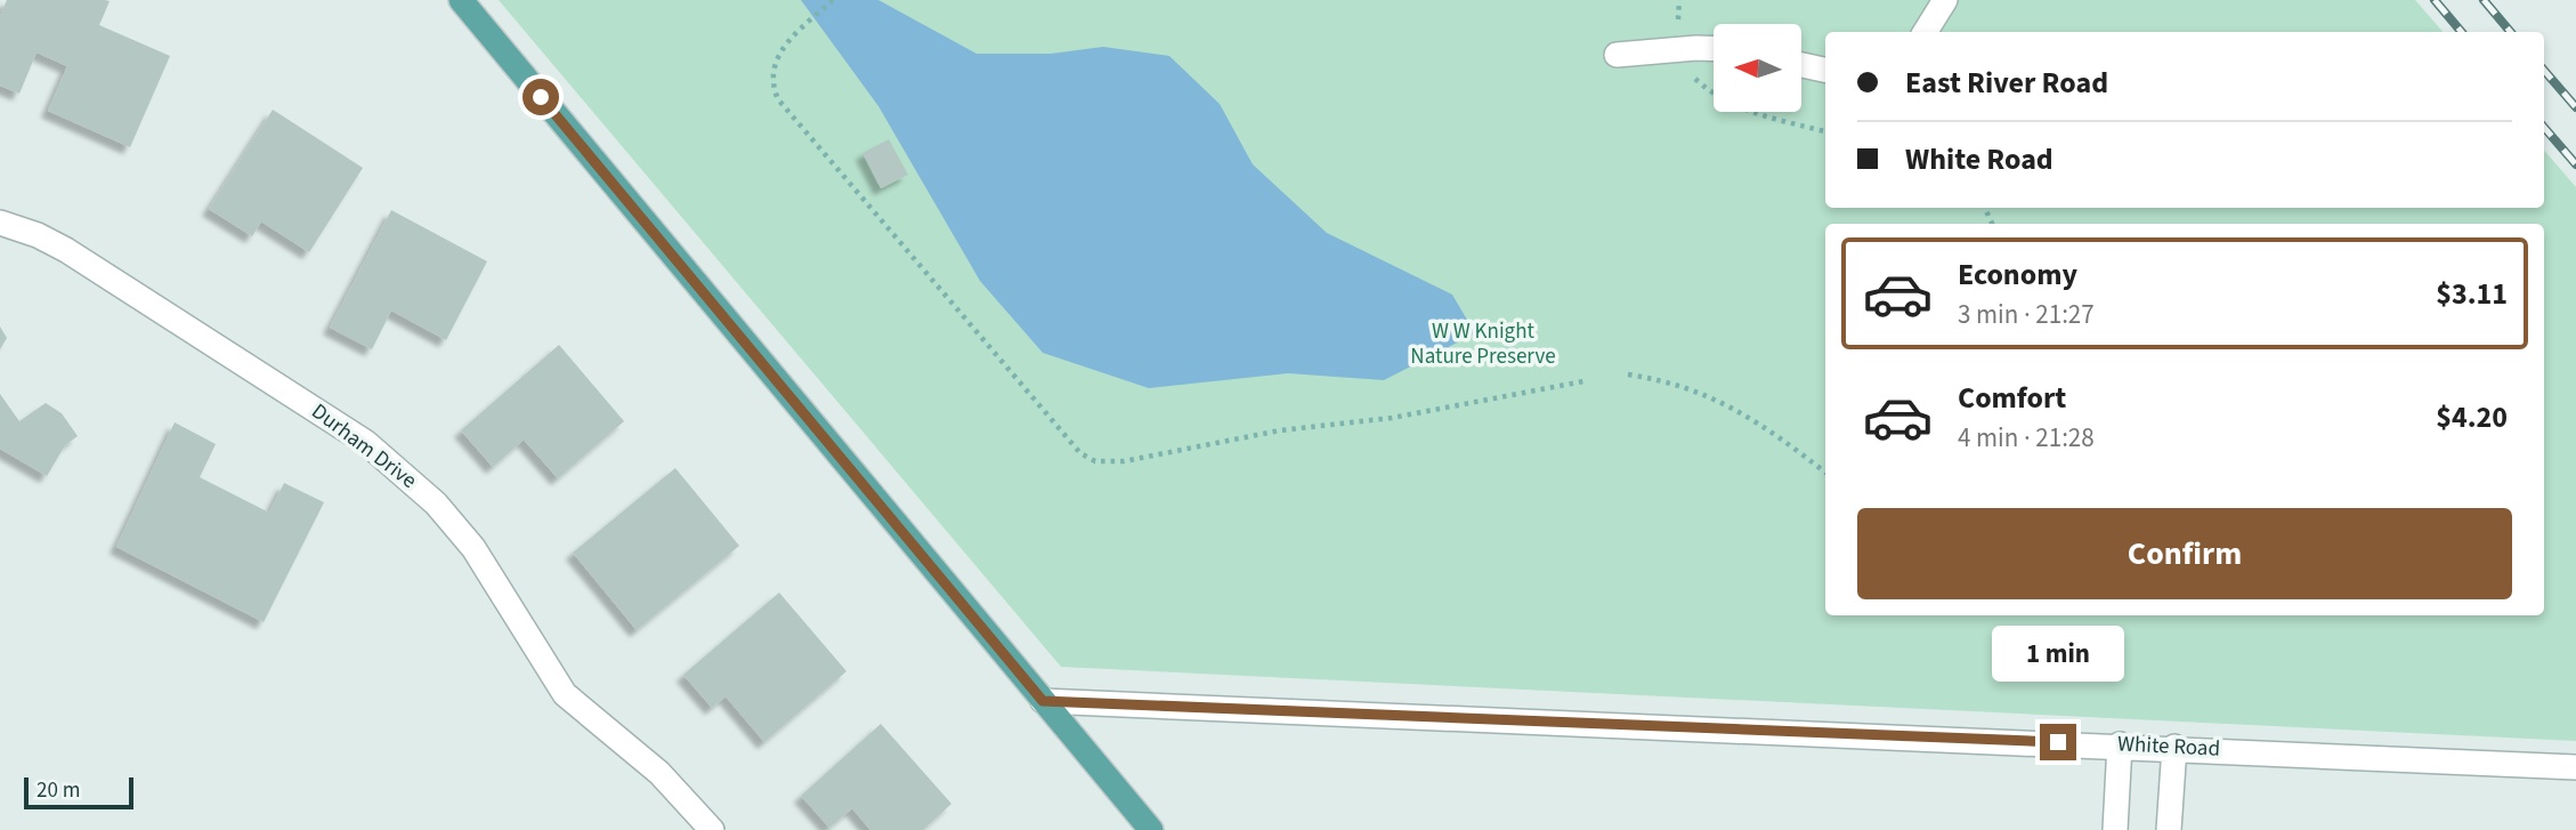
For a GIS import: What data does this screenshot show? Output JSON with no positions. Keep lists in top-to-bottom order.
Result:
{
  "streets": {
    "street": ["Durham Drive", "White Road"]
  },
  "parks": ["W W Knight Nature Preserve"],
  "scale_bar": "20 m",
  "north": "left",
  "page": {
    "banner": ["East River Road", "White Road"],
    "list": [
      {
        "name": "Economy",
        "note": "3 min · 21:27",
        "value": "$3.11"
      },
      {
        "name": "Comfort",
        "note": "4 min · 21:28",
        "value": "$4.20"
      }
    ],
    "buttons": "Confirm",
    "bubble": "1 min",
    "scale": "20 m"
  }
}
